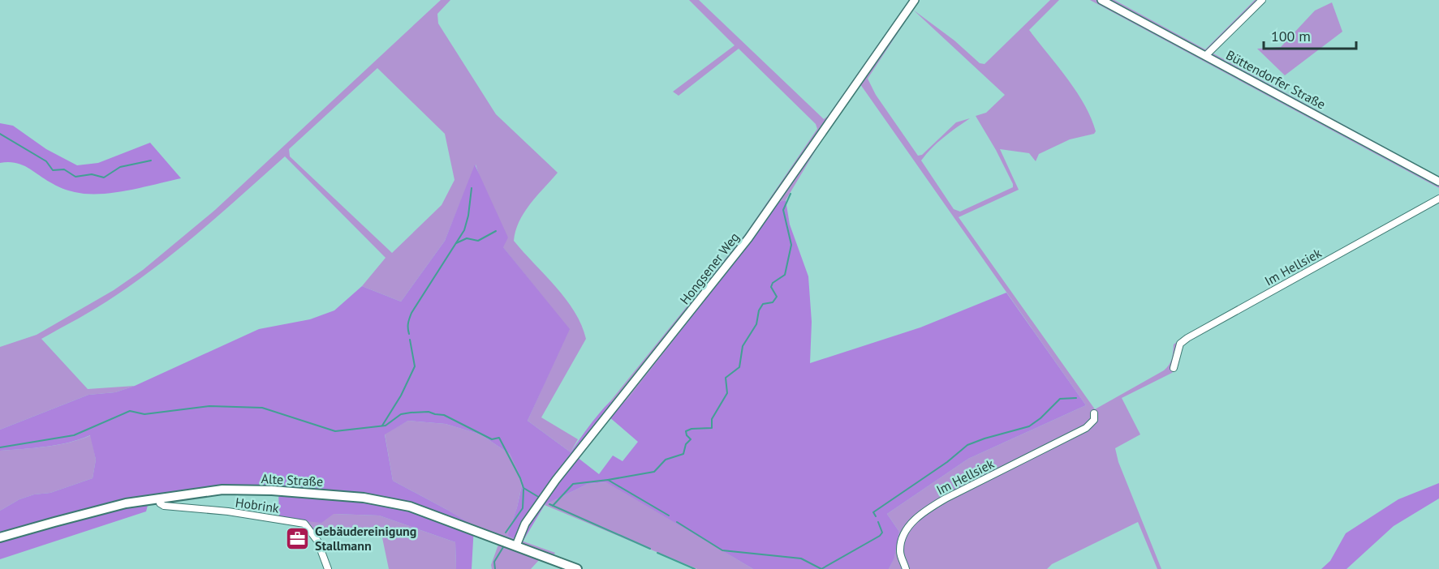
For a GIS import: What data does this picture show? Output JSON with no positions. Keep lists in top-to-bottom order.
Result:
{
  "streets": {
    "main road": ["Alte Straße"],
    "street": [
      "Büttendorfer Straße",
      "Im Hellsiek",
      "Hongsener Weg",
      "Hobrink"
    ]
  },
  "crossings": [
    ["Hongsener Weg", "Alte Straße"],
    ["Alte Straße", "Hobrink"]
  ],
  "places": {
    "office": ["Gebäudereinigung Stallmann"]
  },
  "scale_bar": "100 m"
}
